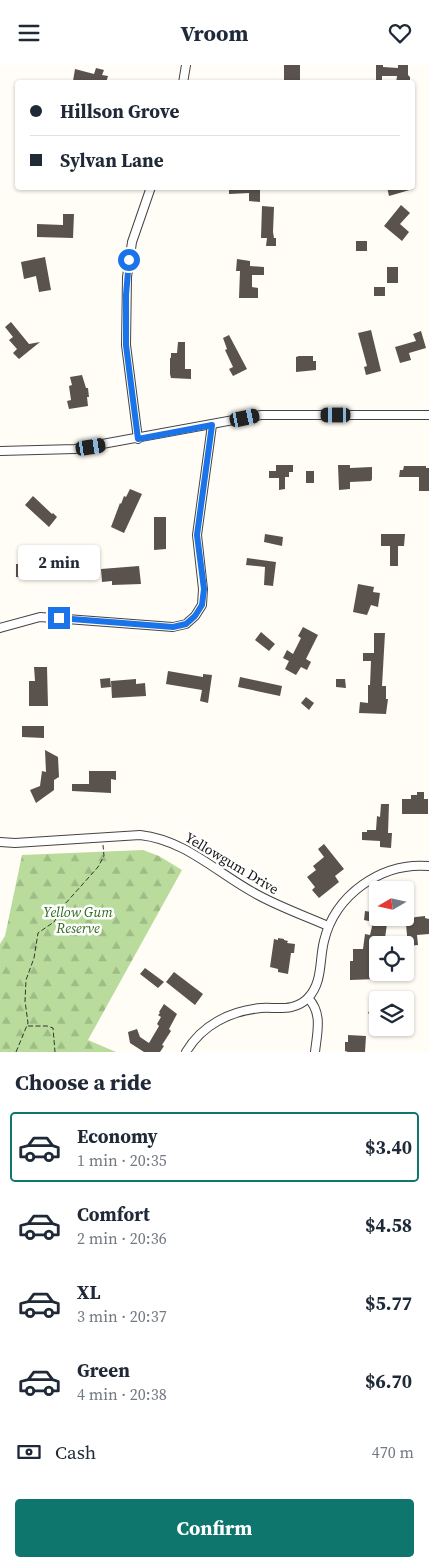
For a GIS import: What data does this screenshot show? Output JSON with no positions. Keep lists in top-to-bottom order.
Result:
{
  "streets": {
    "street": ["Yellowgum Drive"]
  },
  "parks": ["Yellow Gum Reserve"],
  "north": "left",
  "page": {
    "header": "Vroom",
    "banner": ["Hillson Grove", "Sylvan Lane"],
    "bubble": "2 min",
    "heading": "Choose a ride",
    "list": [
      {
        "name": "Economy",
        "note": "1 min · 20:35",
        "value": "$3.40"
      },
      {
        "name": "Comfort",
        "note": "2 min · 20:36",
        "value": "$4.58"
      },
      {
        "name": "XL",
        "note": "3 min · 20:37",
        "value": "$5.77"
      },
      {
        "name": "Green",
        "note": "4 min · 20:38",
        "value": "$6.70"
      }
    ],
    "pay": ["Cash", "470 m"],
    "buttons": "Confirm"
  }
}
